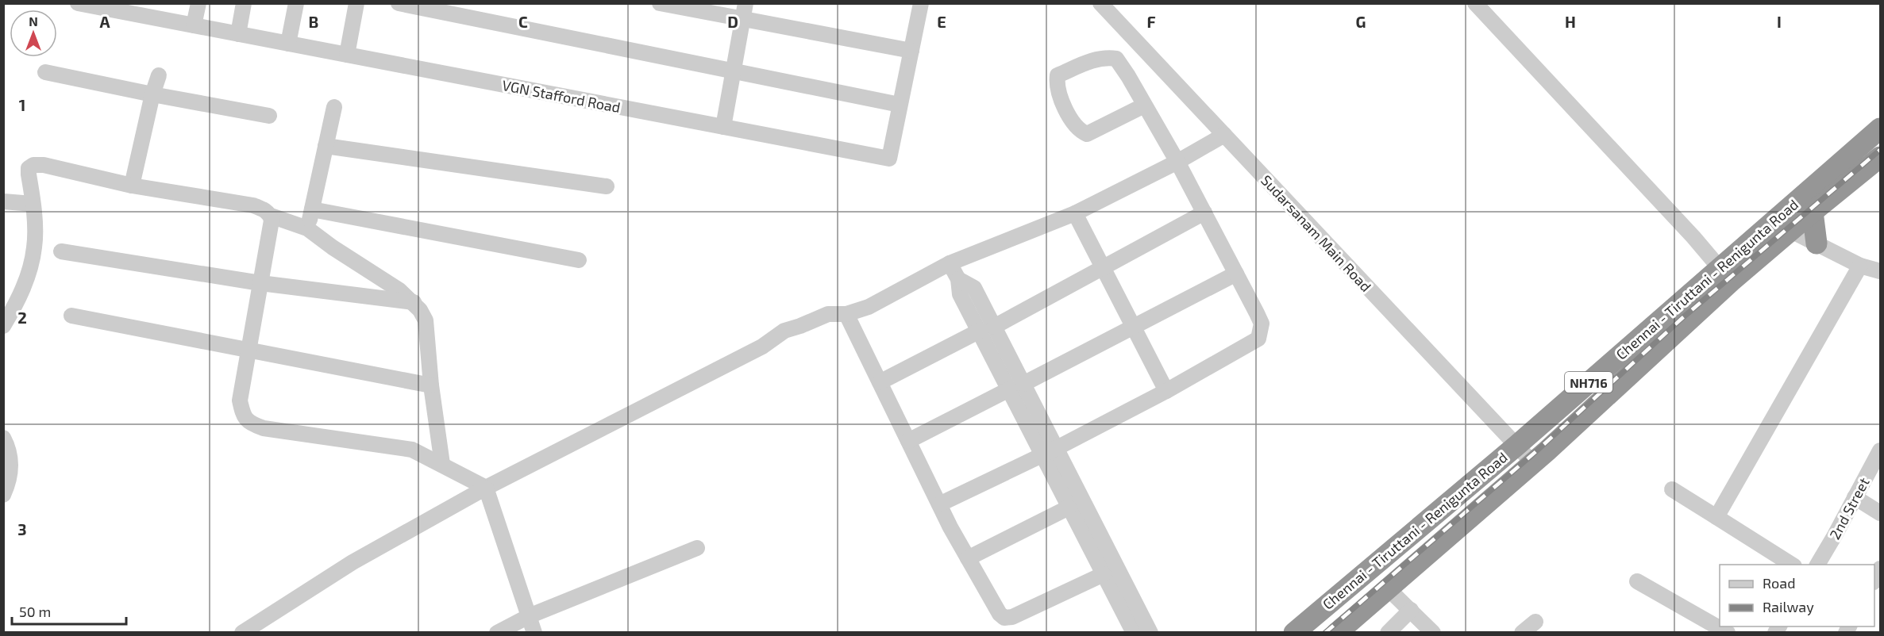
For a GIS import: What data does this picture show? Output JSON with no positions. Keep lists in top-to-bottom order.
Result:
{
  "streets": {
    "highway": ["Chennai - Tiruttani - Renigunta Road", "NH716"],
    "street": ["VGN Stafford Road", "Sudarsanam Main Road", "2nd Street"]
  },
  "crossings": [
    ["Sudarsanam Main Road", "Chennai - Tiruttani - Renigunta Road"]
  ],
  "legend": ["Road", "Railway"],
  "scale_bar": "50 m",
  "north": "top",
  "grid": {
    "columns": [
      "A",
      "B",
      "C",
      "D",
      "E",
      "F",
      "G",
      "H",
      "I"
    ],
    "rows": ["1", "2", "3"]
  }
}
